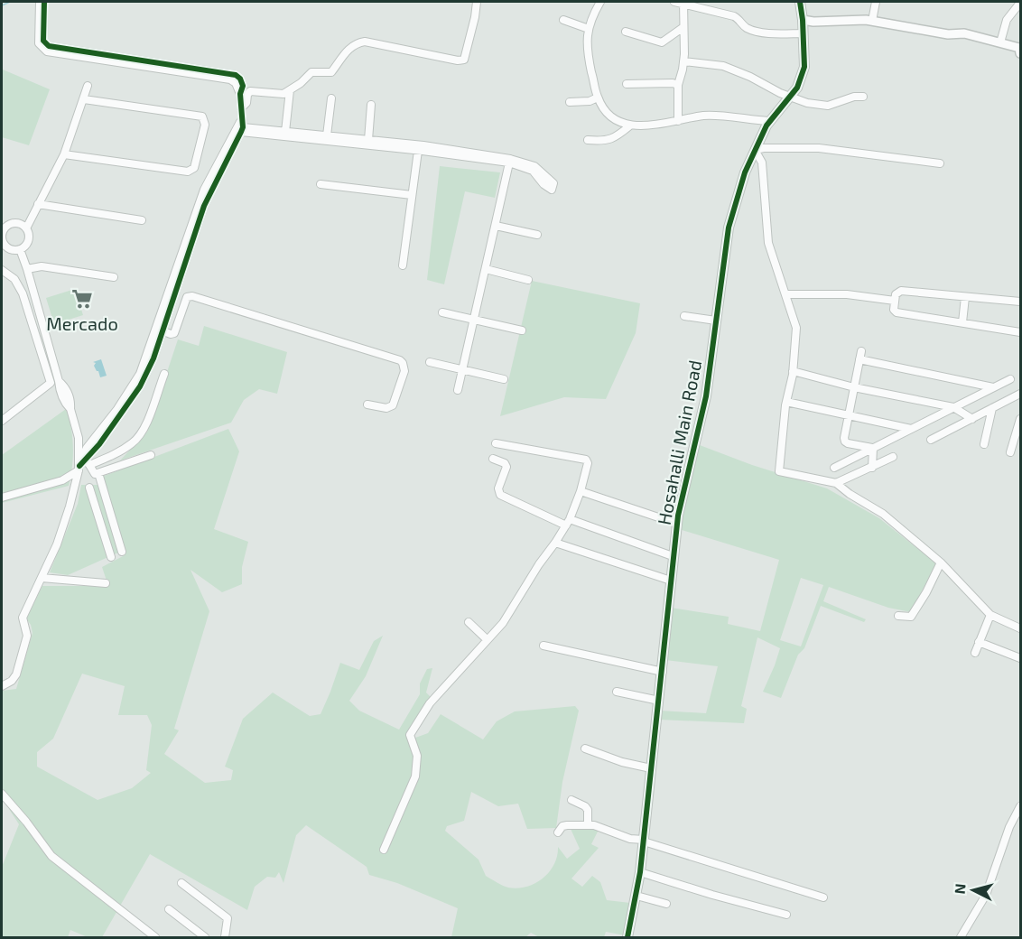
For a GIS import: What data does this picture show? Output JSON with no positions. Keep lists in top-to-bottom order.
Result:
{
  "streets": {
    "street": ["Hosahalli Main Road"]
  },
  "places": {
    "supermarket": ["Mercado"]
  },
  "north": "left"
}
